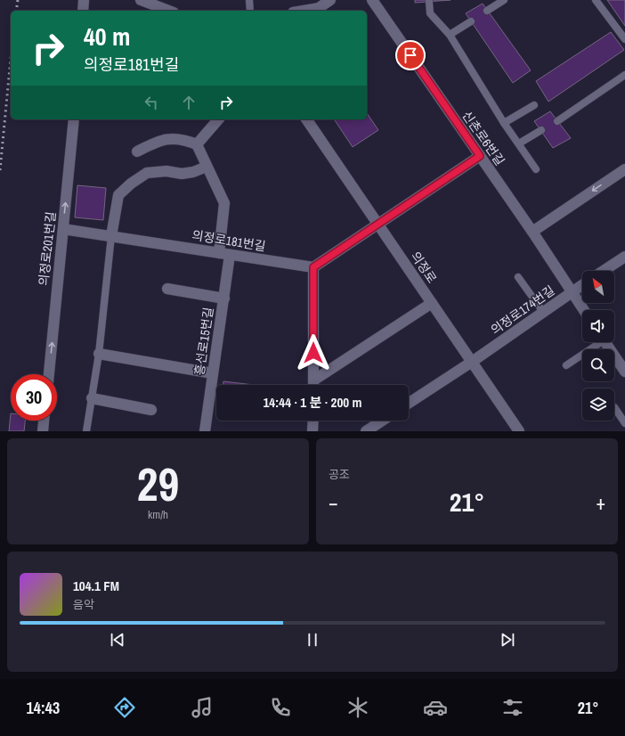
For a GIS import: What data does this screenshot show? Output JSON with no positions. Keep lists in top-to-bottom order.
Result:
{
  "streets": {
    "street": [
      "신촌로6번길",
      "의정로181번길",
      "의정로201번길",
      "의정로",
      "의정로174번길",
      "흥선로15번길"
    ]
  },
  "crossings": [
    ["신촌로6번길", "의정로174번길"],
    ["의정로181번길", "의정로201번길"],
    ["의정로181번길", "흥선로15번길"],
    ["의정로", "의정로174번길"]
  ],
  "one_way": ["의정로201번길"],
  "north": "top left",
  "page": {
    "turn": ["40 m", "의정로181번길"],
    "limit": "30",
    "trip": "14:44 · 1 분 · 200 m",
    "tile": [
      ["29", "km/h"],
      "공조"
    ],
    "heat": ["−", "21°", "+"],
    "song": ["104.1 FM", "음악"],
    "tabs": ["14:43", "21°"]
  }
}
